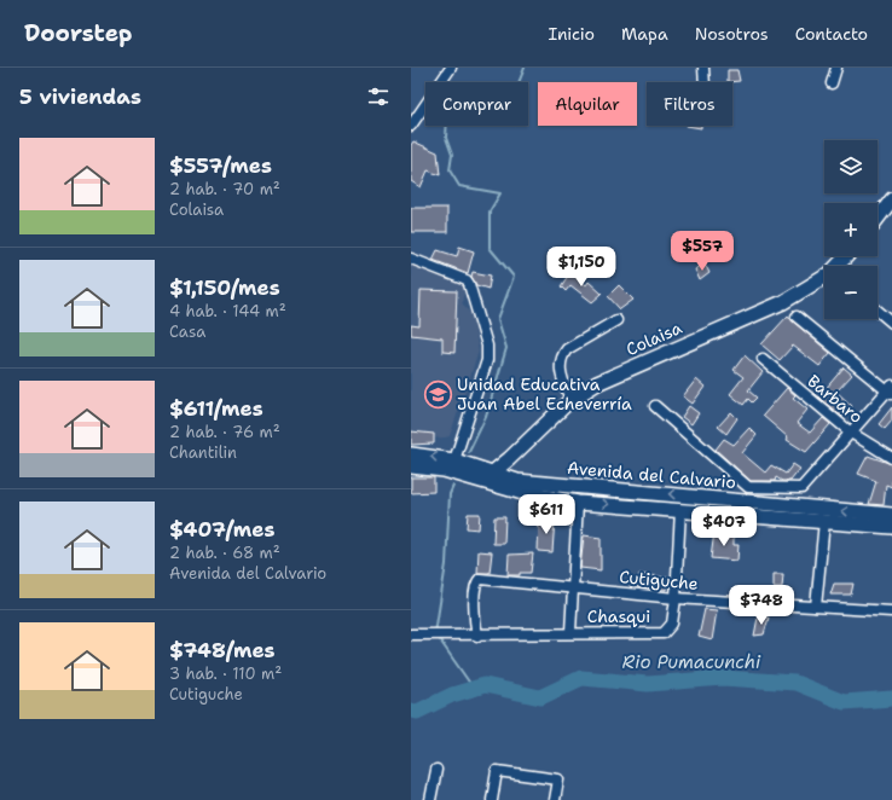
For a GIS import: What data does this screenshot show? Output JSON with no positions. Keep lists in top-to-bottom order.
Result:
{
  "streets": {
    "street": [
      "Colaisa",
      "Barbaro",
      "Avenida del Calvario",
      "Cutiguche",
      "Chasqui"
    ]
  },
  "crossings": [
    ["Colaisa", "Avenida del Calvario"],
    ["Avenida del Calvario", "Chasqui"],
    ["Cutiguche", "Chasqui"]
  ],
  "water": ["Rio Pumacunchi"],
  "places": {
    "school or university": ["Unidad Educativa Juan Abel Echeverría"]
  },
  "page": {
    "header": "Doorstep",
    "nav": [
      "Inicio",
      "Mapa",
      "Nosotros",
      "Contacto"
    ],
    "heading": "5 viviendas",
    "chip": ["Comprar", "Alquilar", "Filtros"],
    "list": [
      {
        "name": "$557/mes",
        "note": "2 hab. · 70 m² · Colaisa"
      },
      {
        "name": "$1,150/mes",
        "note": "4 hab. · 144 m² · Casa"
      },
      {
        "name": "$611/mes",
        "note": "2 hab. · 76 m² · Chantilin"
      },
      {
        "name": "$407/mes",
        "note": "2 hab. · 68 m² · Avenida del Calvario"
      },
      {
        "name": "$748/mes",
        "note": "3 hab. · 110 m² · Cutiguche"
      }
    ],
    "map_buttons": ["+", "−"],
    "price": [
      "$557",
      "$1,150",
      "$611",
      "$407",
      "$748"
    ]
  }
}
